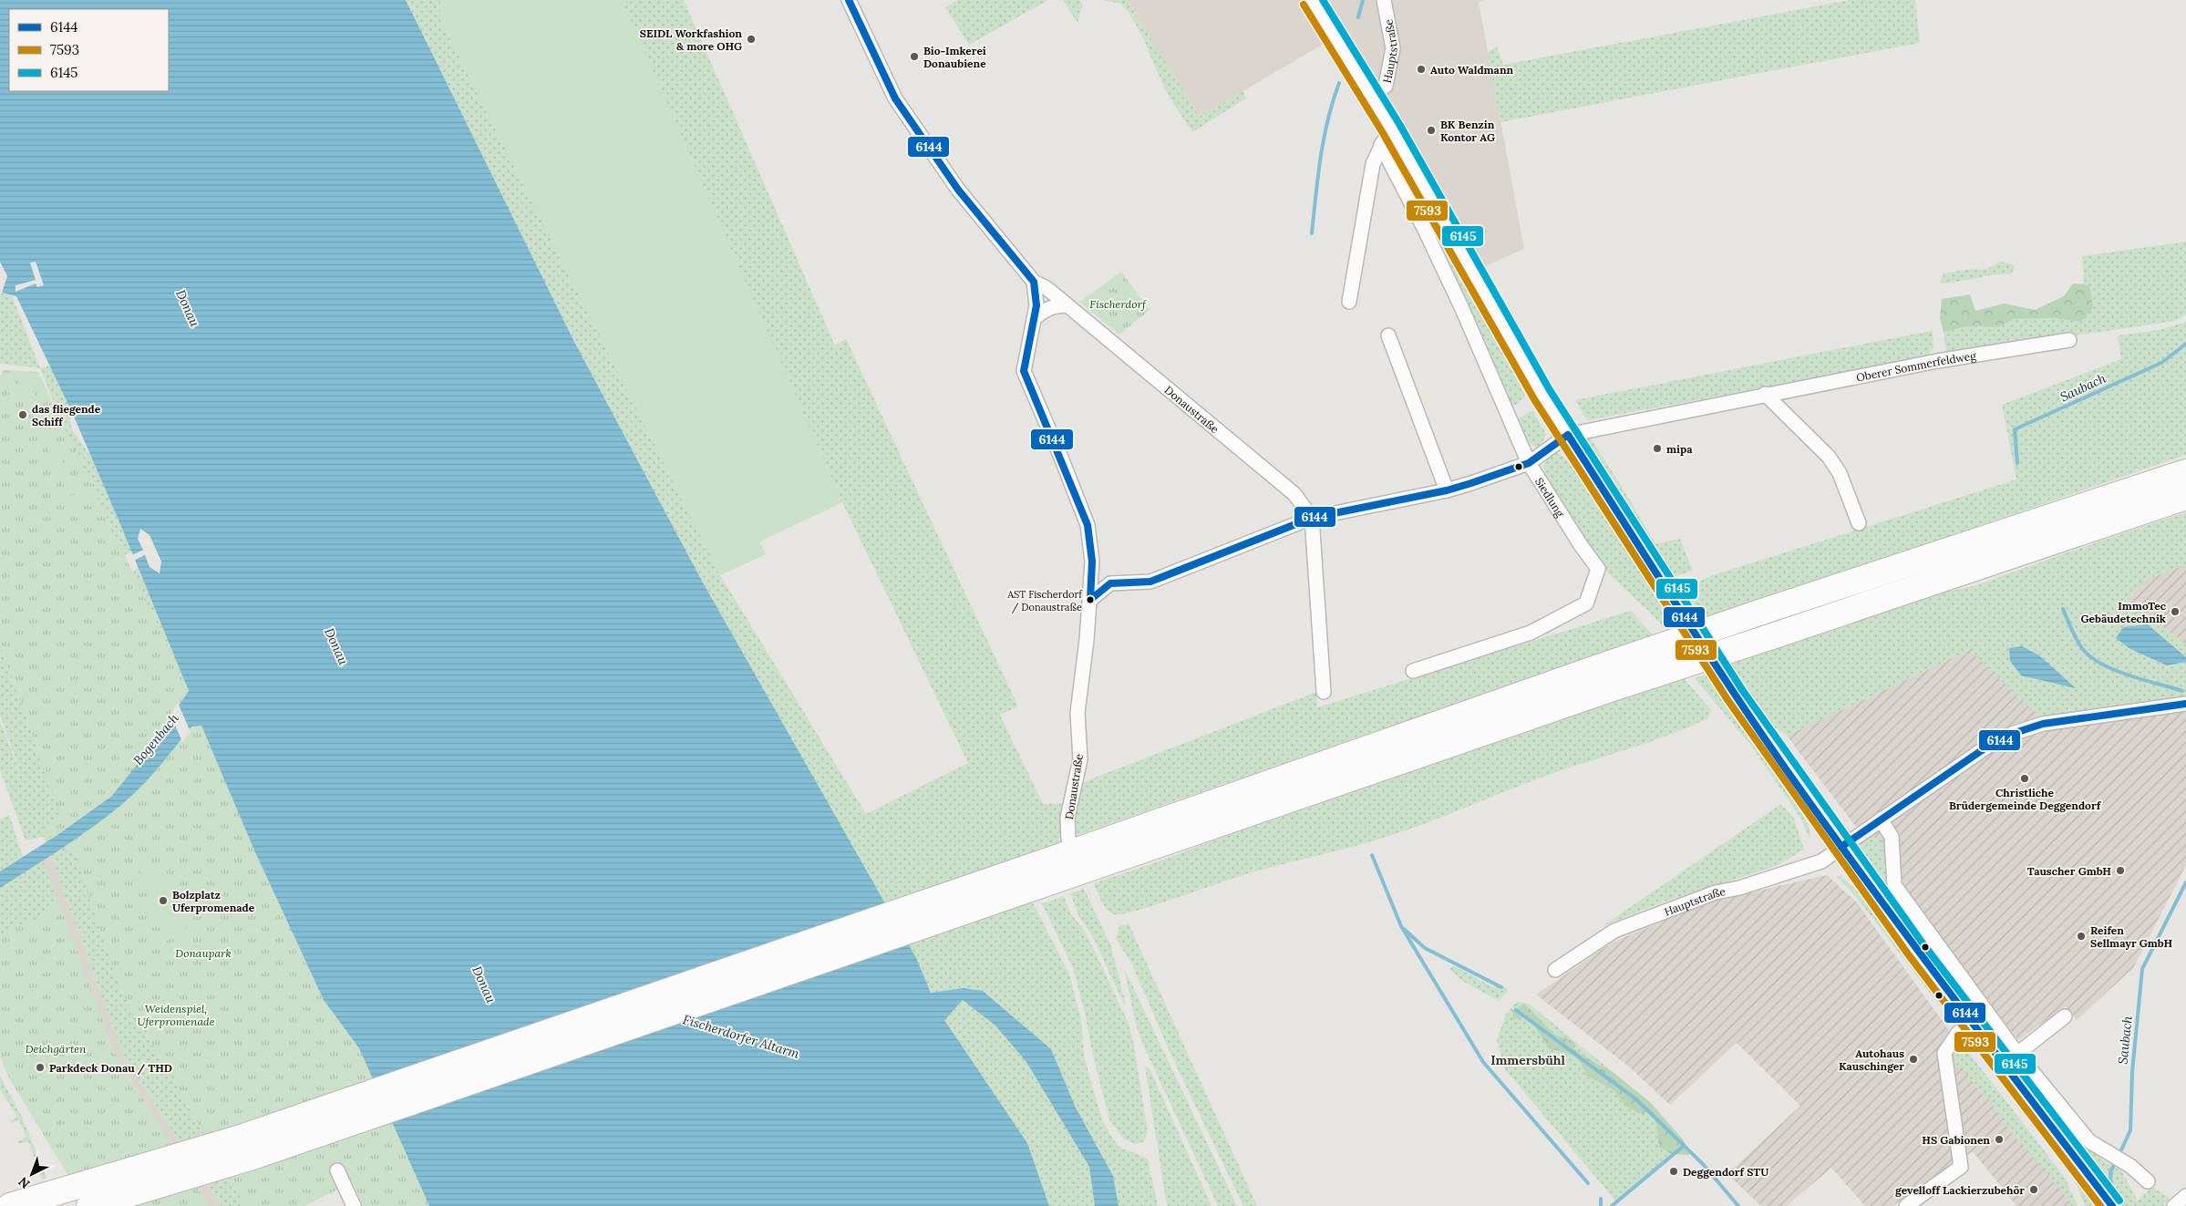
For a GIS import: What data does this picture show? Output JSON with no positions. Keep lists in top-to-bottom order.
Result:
{
  "streets": {
    "main road": ["Hauptstraße"],
    "street": ["Oberer Sommerfeldweg", "Donaustraße", "Siedlung"]
  },
  "crossings": [
    ["Hauptstraße", "Oberer Sommerfeldweg"]
  ],
  "districts": ["Immersbühl"],
  "water": [
    "Donau",
    "Saubach",
    "Bogenbach",
    "Fischerdorfer Altarm"
  ],
  "parks": [
    "Fischerdorf",
    "Donaupark",
    "Weidenspiel, Uferpromenade",
    "Deichgärten"
  ],
  "places": [
    "SEIDL Workfashion & more OHG",
    "Bio-Imkerei Donaubiene",
    "Auto Waldmann",
    "BK Benzin Kontor AG",
    "das fliegende Schiff",
    "mipa",
    "AST Fischerdorf / Donaustraße",
    "ImmoTec Gebäudetechnik",
    "Christliche Brüdergemeinde Deggendorf",
    "Tauscher GmbH",
    "Bolzplatz Uferpromenade",
    "Reifen Sellmayr GmbH",
    "Autohaus Kauschinger",
    "Parkdeck Donau / THD",
    "HS Gabionen",
    "Deggendorf STU",
    "gevelloff Lackierzubehör"
  ],
  "lines": ["transit line 6144", "transit line 6145", "transit line 7593"],
  "legend": ["6144", "7593", "6145"],
  "north": "bottom left"
}
